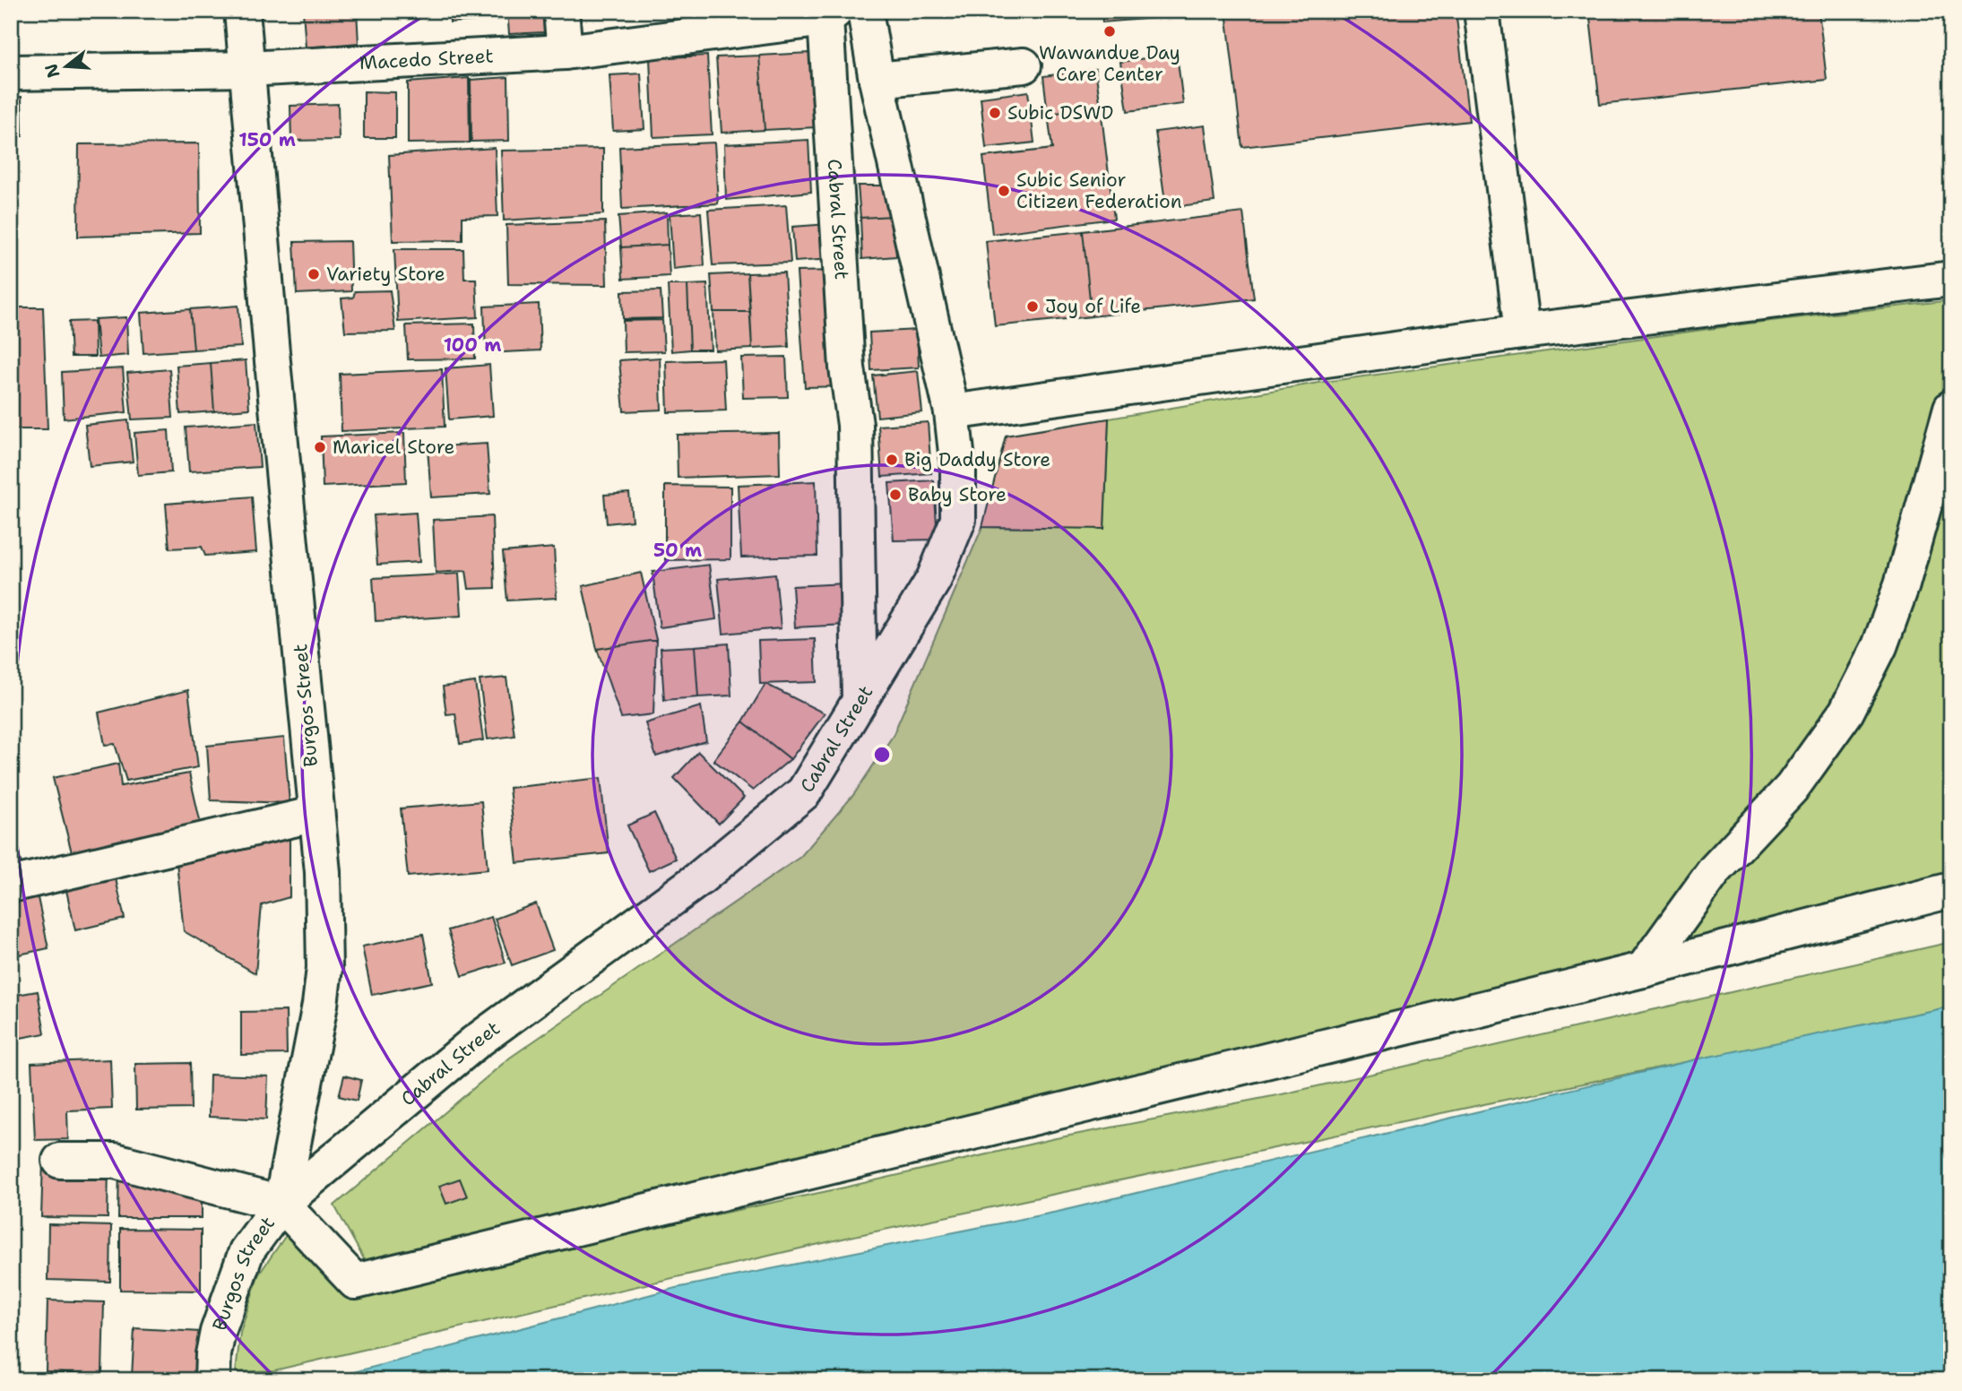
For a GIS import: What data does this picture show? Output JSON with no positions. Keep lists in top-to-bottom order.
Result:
{
  "streets": {
    "street": ["Macedo Street", "Cabral Street", "Burgos Street"]
  },
  "crossings": [
    ["Macedo Street", "Cabral Street"],
    ["Macedo Street", "Burgos Street"],
    ["Cabral Street", "Burgos Street"]
  ],
  "places": [
    "Wawandue Day Care Center",
    "Subic DSWD",
    "Subic Senior Citizen Federation",
    "Variety Store",
    "Joy of Life",
    "Maricel Store",
    "Big Daddy Store",
    "Baby Store"
  ],
  "north": "left",
  "rings": ["150 m", "100 m", "50 m"]
}
